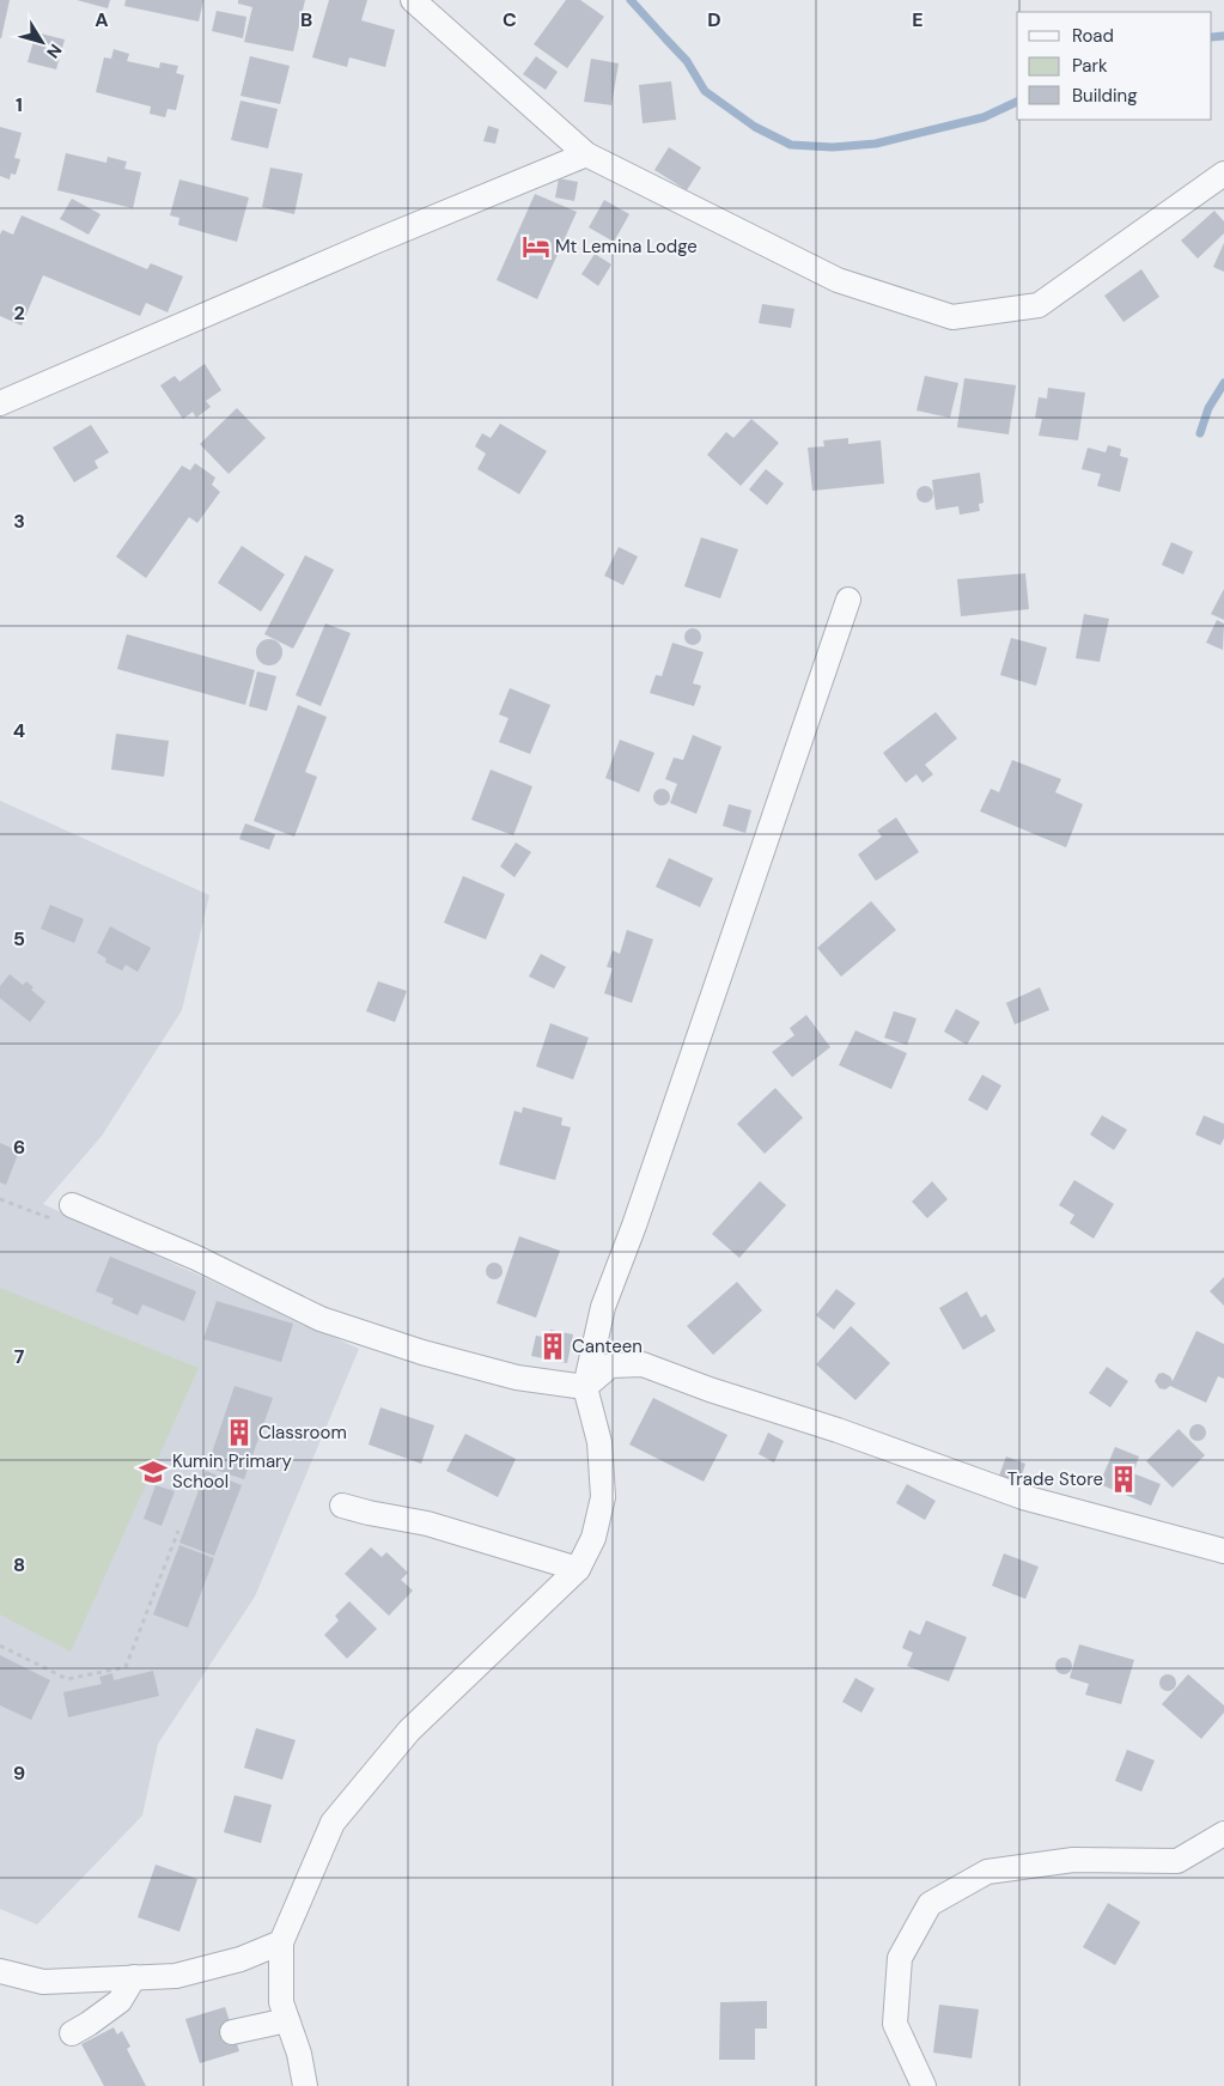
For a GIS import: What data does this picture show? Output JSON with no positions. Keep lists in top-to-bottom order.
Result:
{
  "places": {
    "hotel": ["Mt Lemina Lodge"],
    "building": ["Canteen", "Classroom", "Trade Store"],
    "school or university": ["Kumin Primary School"]
  },
  "legend": ["Road", "Park", "Building"],
  "north": "bottom right",
  "grid": {
    "columns": [
      "A",
      "B",
      "C",
      "D",
      "E"
    ],
    "rows": [
      "1",
      "2",
      "3",
      "4",
      "5",
      "6",
      "7",
      "8",
      "9"
    ]
  }
}
